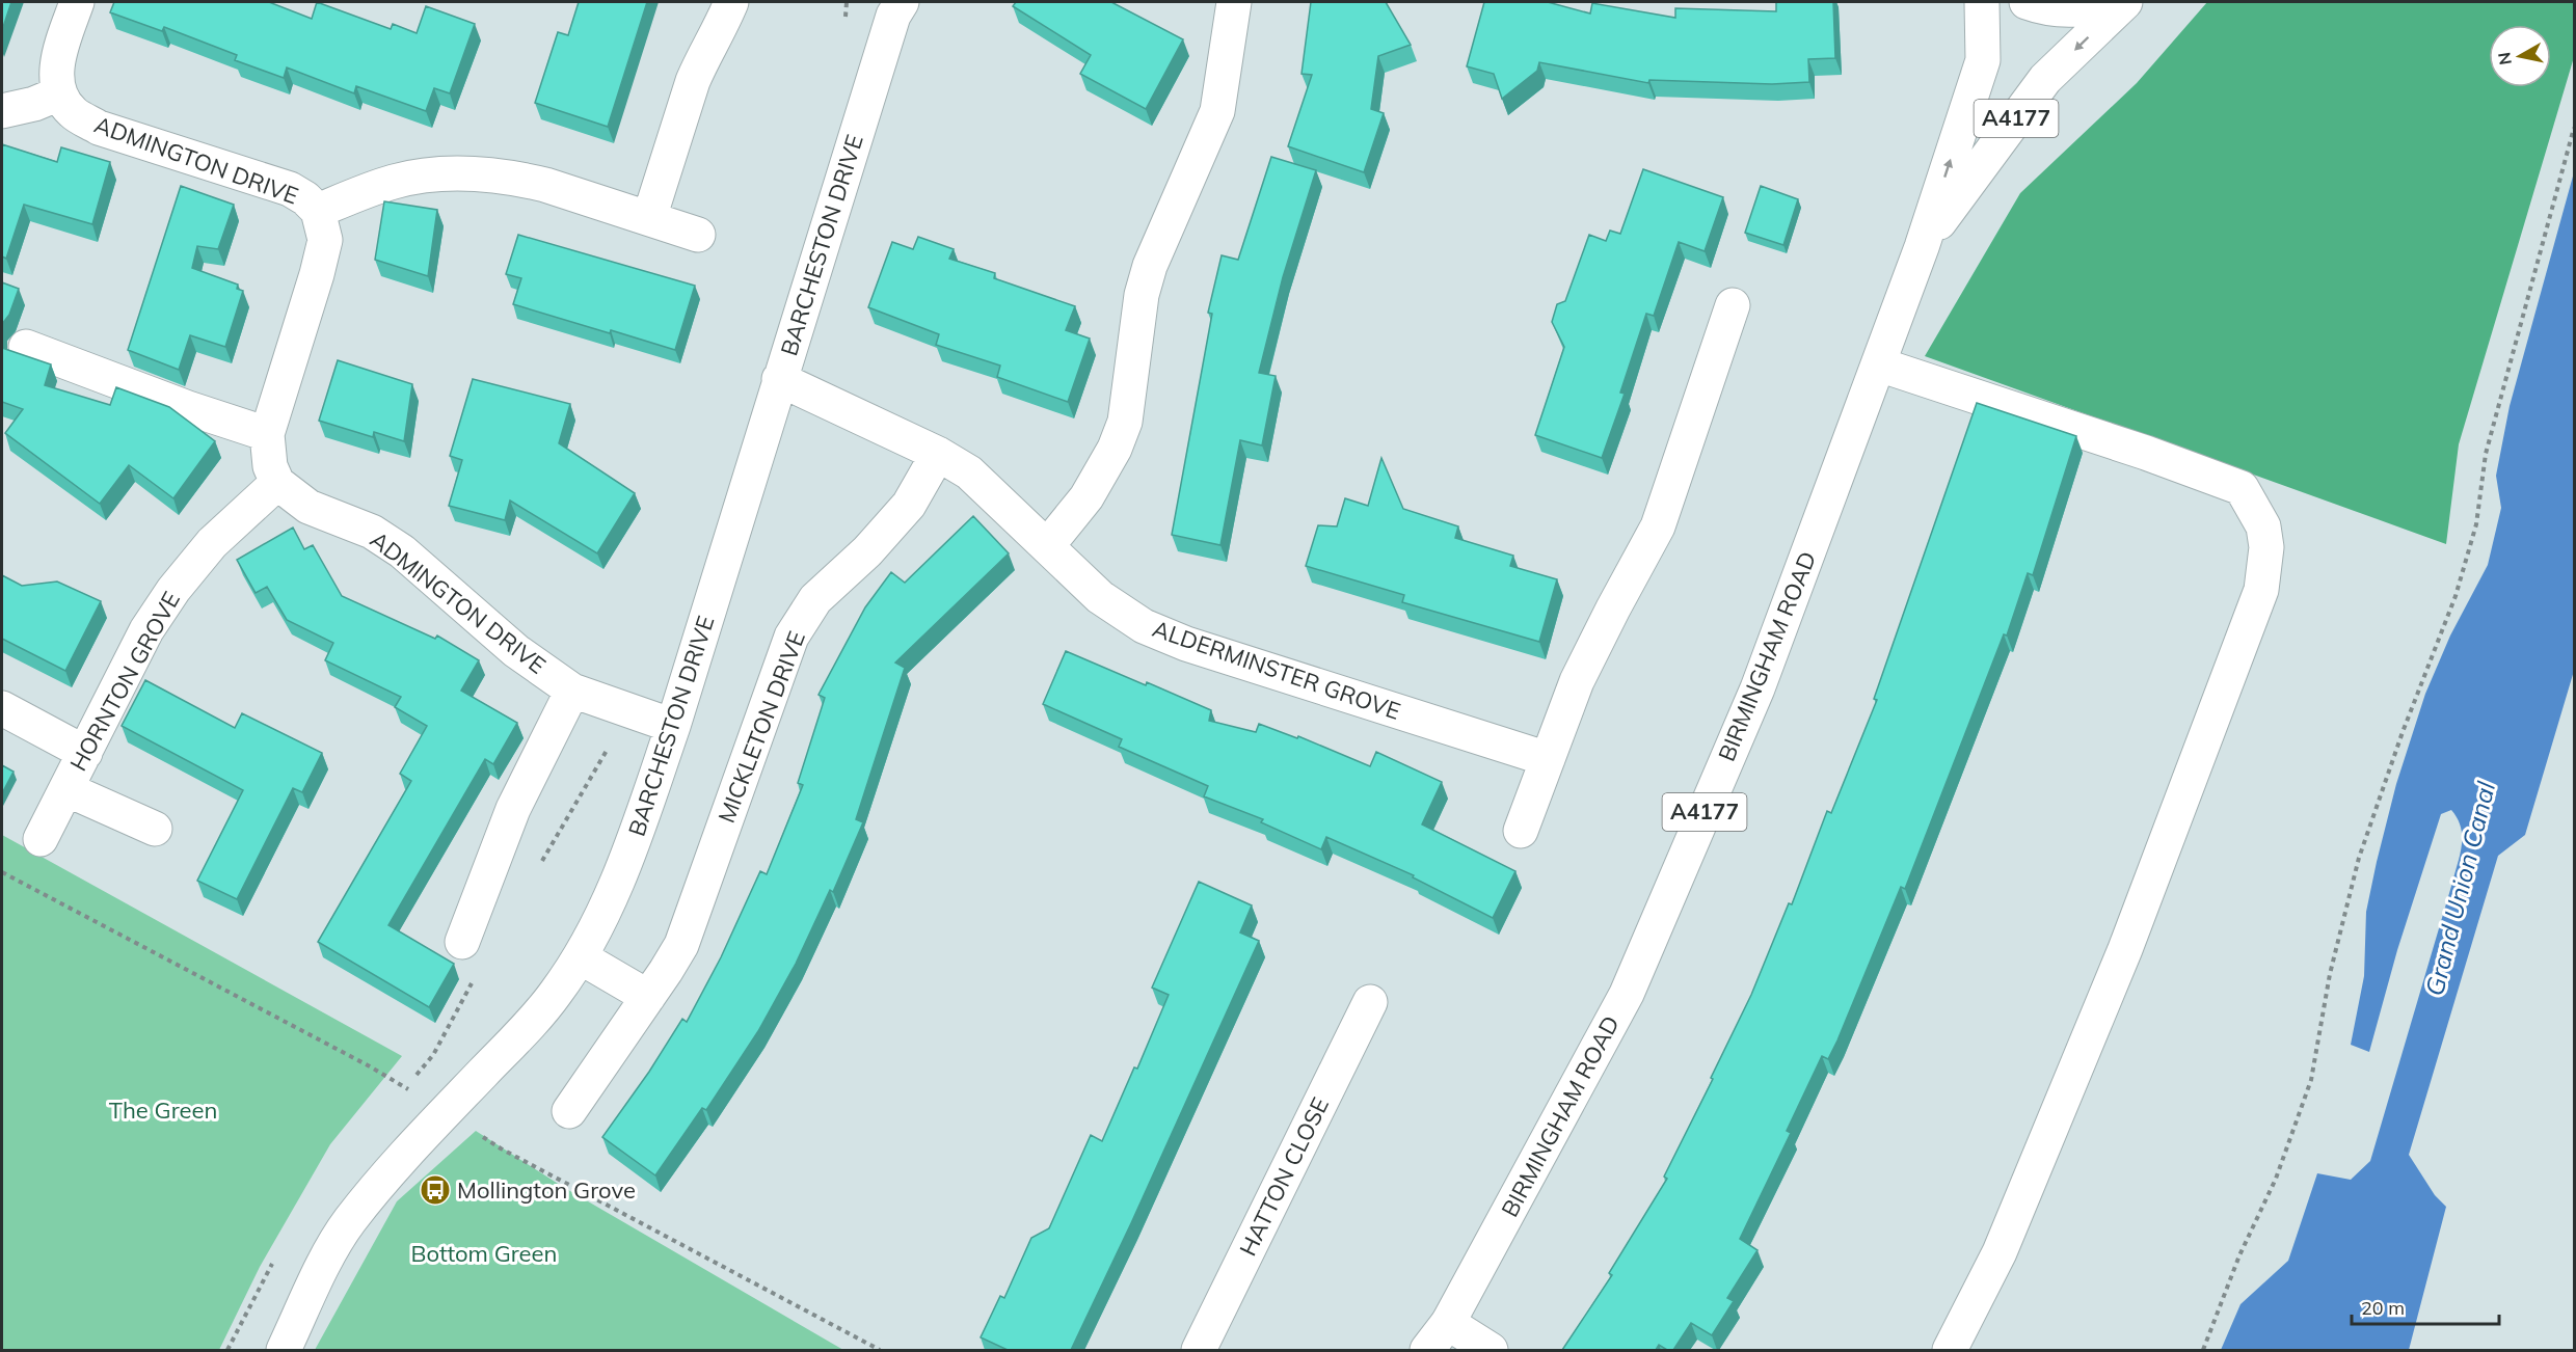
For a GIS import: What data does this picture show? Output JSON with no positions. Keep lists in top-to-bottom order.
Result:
{
  "streets": {
    "main road": [
      "A4177",
      "ADMINGTON DRIVE",
      "BARCHESTON DRIVE",
      "BIRMINGHAM ROAD",
      "ALDERMINSTER GROVE",
      "HORNTON GROVE",
      "MICKLETON DRIVE",
      "HATTON CLOSE"
    ]
  },
  "crossings": [
    ["ADMINGTON DRIVE", "BARCHESTON DRIVE"],
    ["ADMINGTON DRIVE", "HORNTON GROVE"],
    ["BARCHESTON DRIVE", "ALDERMINSTER GROVE"],
    ["ALDERMINSTER GROVE", "MICKLETON DRIVE"]
  ],
  "water": ["Grand Union Canal"],
  "parks": ["The Green", "Bottom Green"],
  "places": {
    "bus stop": ["Mollington Grove"]
  },
  "scale_bar": "20 m",
  "north": "left"
}
